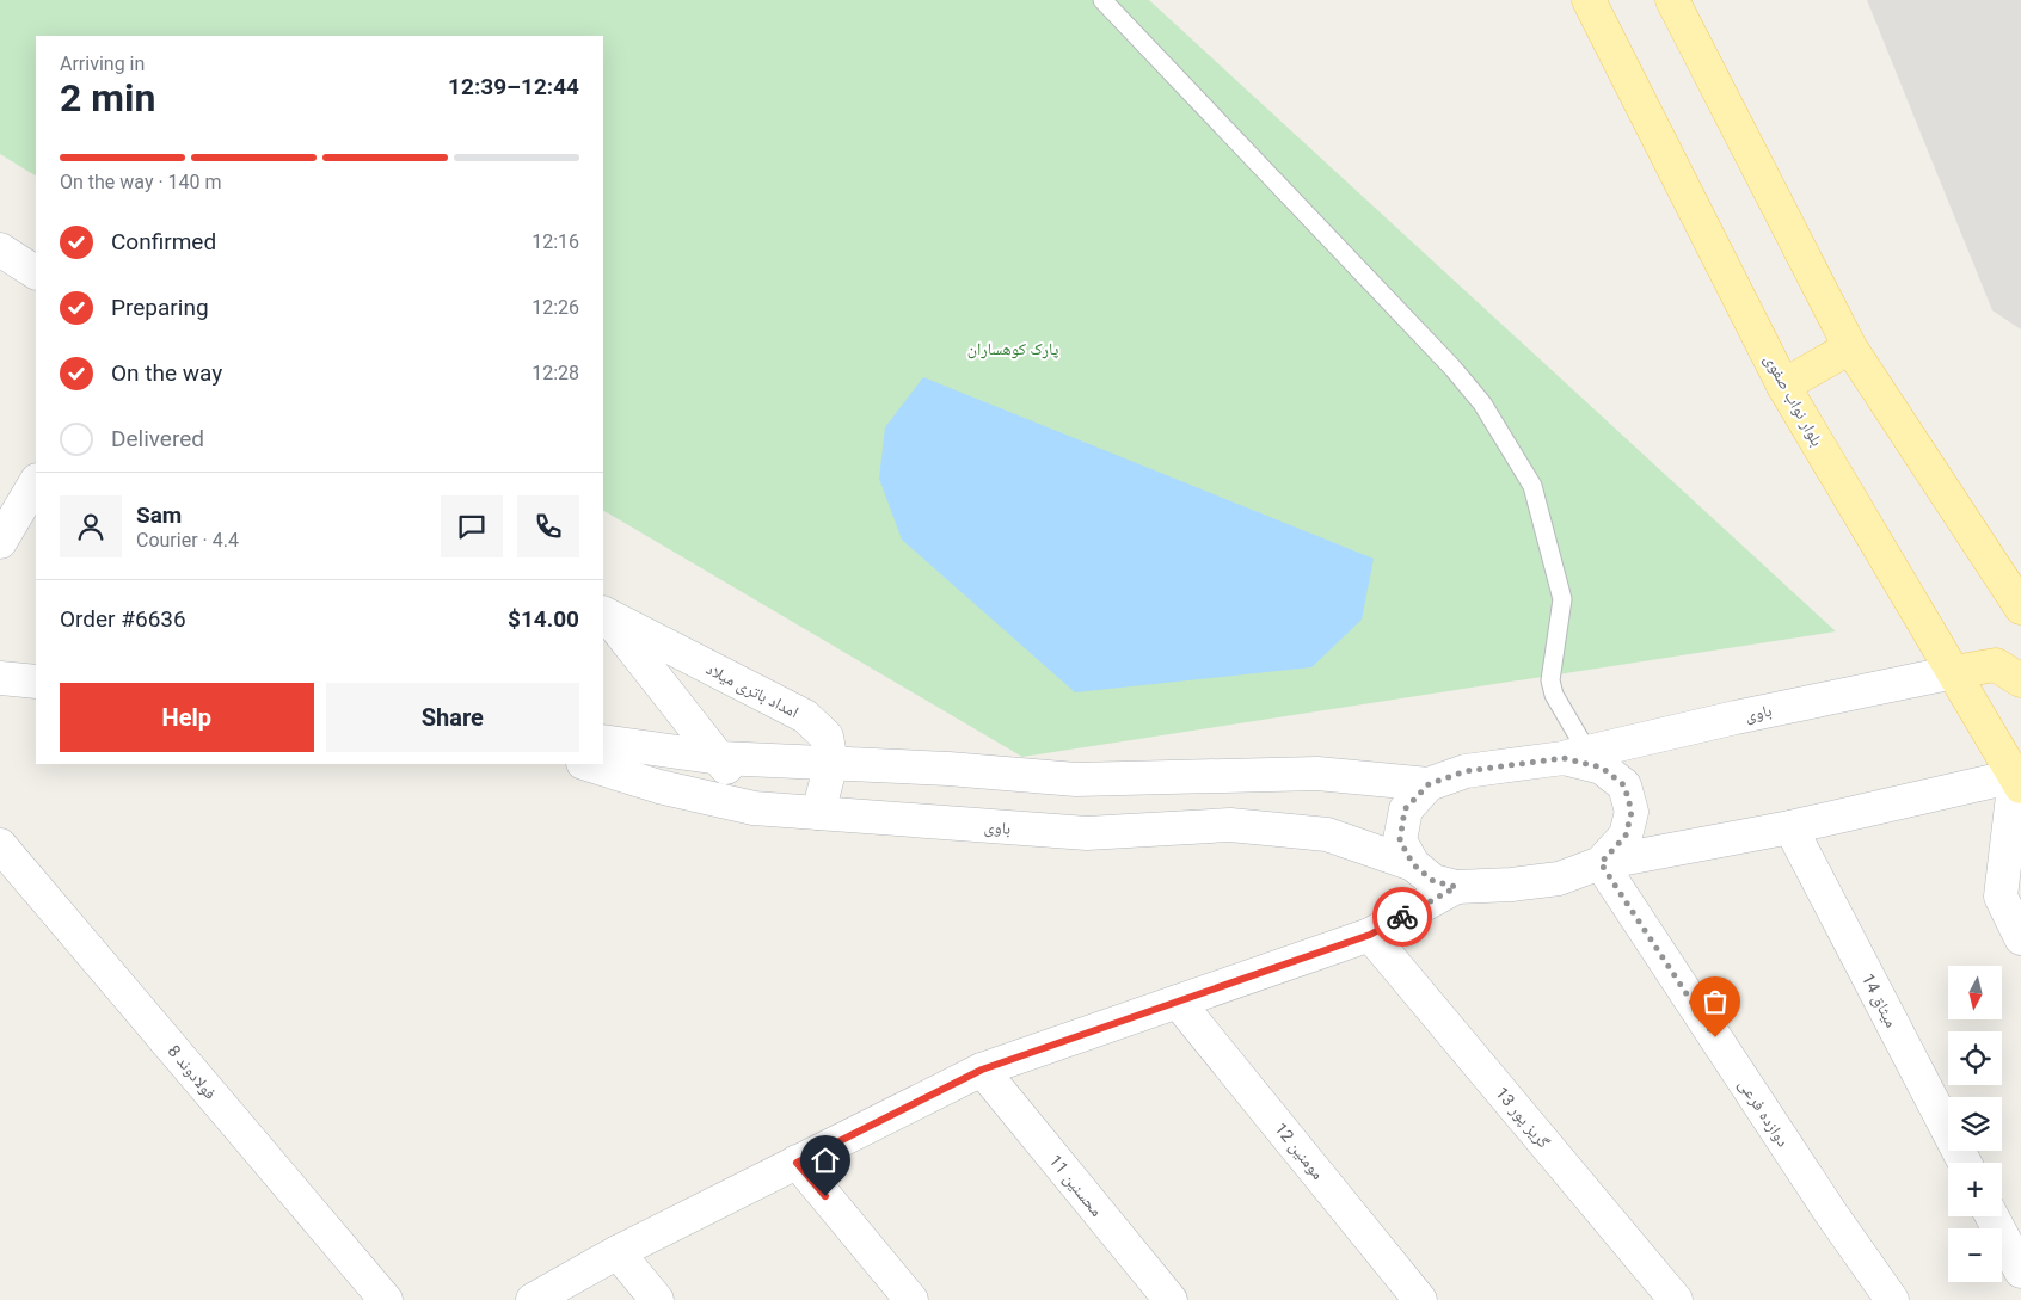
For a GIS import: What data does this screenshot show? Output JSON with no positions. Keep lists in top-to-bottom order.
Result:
{
  "streets": {
    "main road": ["بلوار نواب صفوی"],
    "street": [
      "امداد باتری میلاد",
      "باوی",
      "میثاق 14",
      "فولادوند 8",
      "دوازده فرعی",
      "گریز پور 13",
      "مومنین 12",
      "محسنین 11"
    ]
  },
  "crossings": [
    ["بلوار نواب صفوی", "باوی"],
    ["امداد باتری میلاد", "باوی"]
  ],
  "parks": ["پارک کوهساران"],
  "north": "bottom",
  "page": {
    "heading": ["2 min", "Arriving in", "12:39–12:44"],
    "panel": [
      "Sam",
      "Courier · 4.4",
      "Order #6636",
      "$14.00"
    ],
    "bar": "On the way · 140 m",
    "list": [
      ["Confirmed", "12:16"],
      ["Preparing", "12:26"],
      ["On the way", "12:28"],
      "Delivered"
    ],
    "buttons": ["Help", "Share"],
    "map_buttons": ["+", "−"]
  }
}
